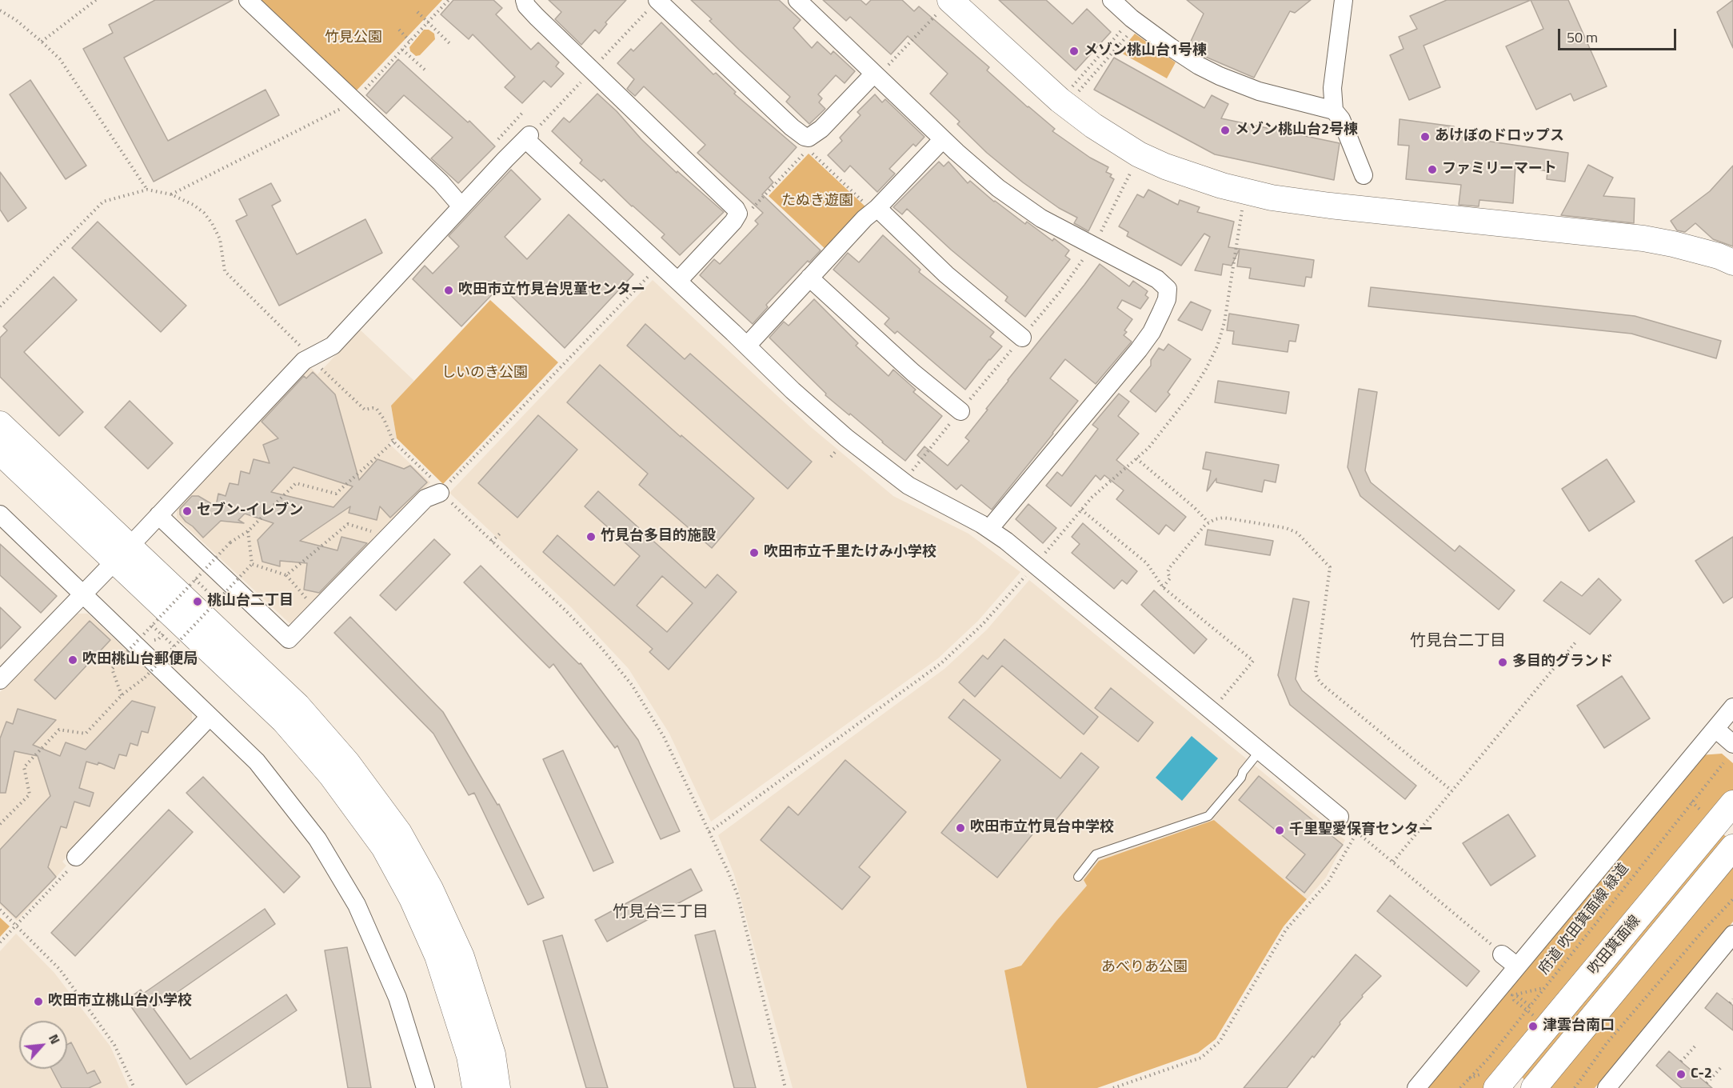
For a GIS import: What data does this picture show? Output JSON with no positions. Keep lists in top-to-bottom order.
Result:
{
  "streets": {
    "street": ["吹田箕面線"],
    "path": ["府道 吹田箕面線 緑道"]
  },
  "districts": ["竹見台二丁目", "竹見台三丁目"],
  "parks": [
    "竹見公園",
    "たぬき遊園",
    "しいのき公園",
    "あべりあ公園"
  ],
  "places": [
    "メゾン桃山台1号棟",
    "メゾン桃山台2号棟",
    "あけぼのドロップス",
    "ファミリーマート",
    "吹田市立竹見台児童センター",
    "セブン-イレブン",
    "竹見台多目的施設",
    "吹田市立千里たけみ小学校",
    "桃山台二丁目",
    "吹田桃山台郵便局",
    "多目的グランド",
    "吹田市立竹見台中学校",
    "千里聖愛保育センター",
    "吹田市立桃山台小学校",
    "津雲台南口",
    "C-2"
  ],
  "scale_bar": "50 m",
  "north": "top right"
}
